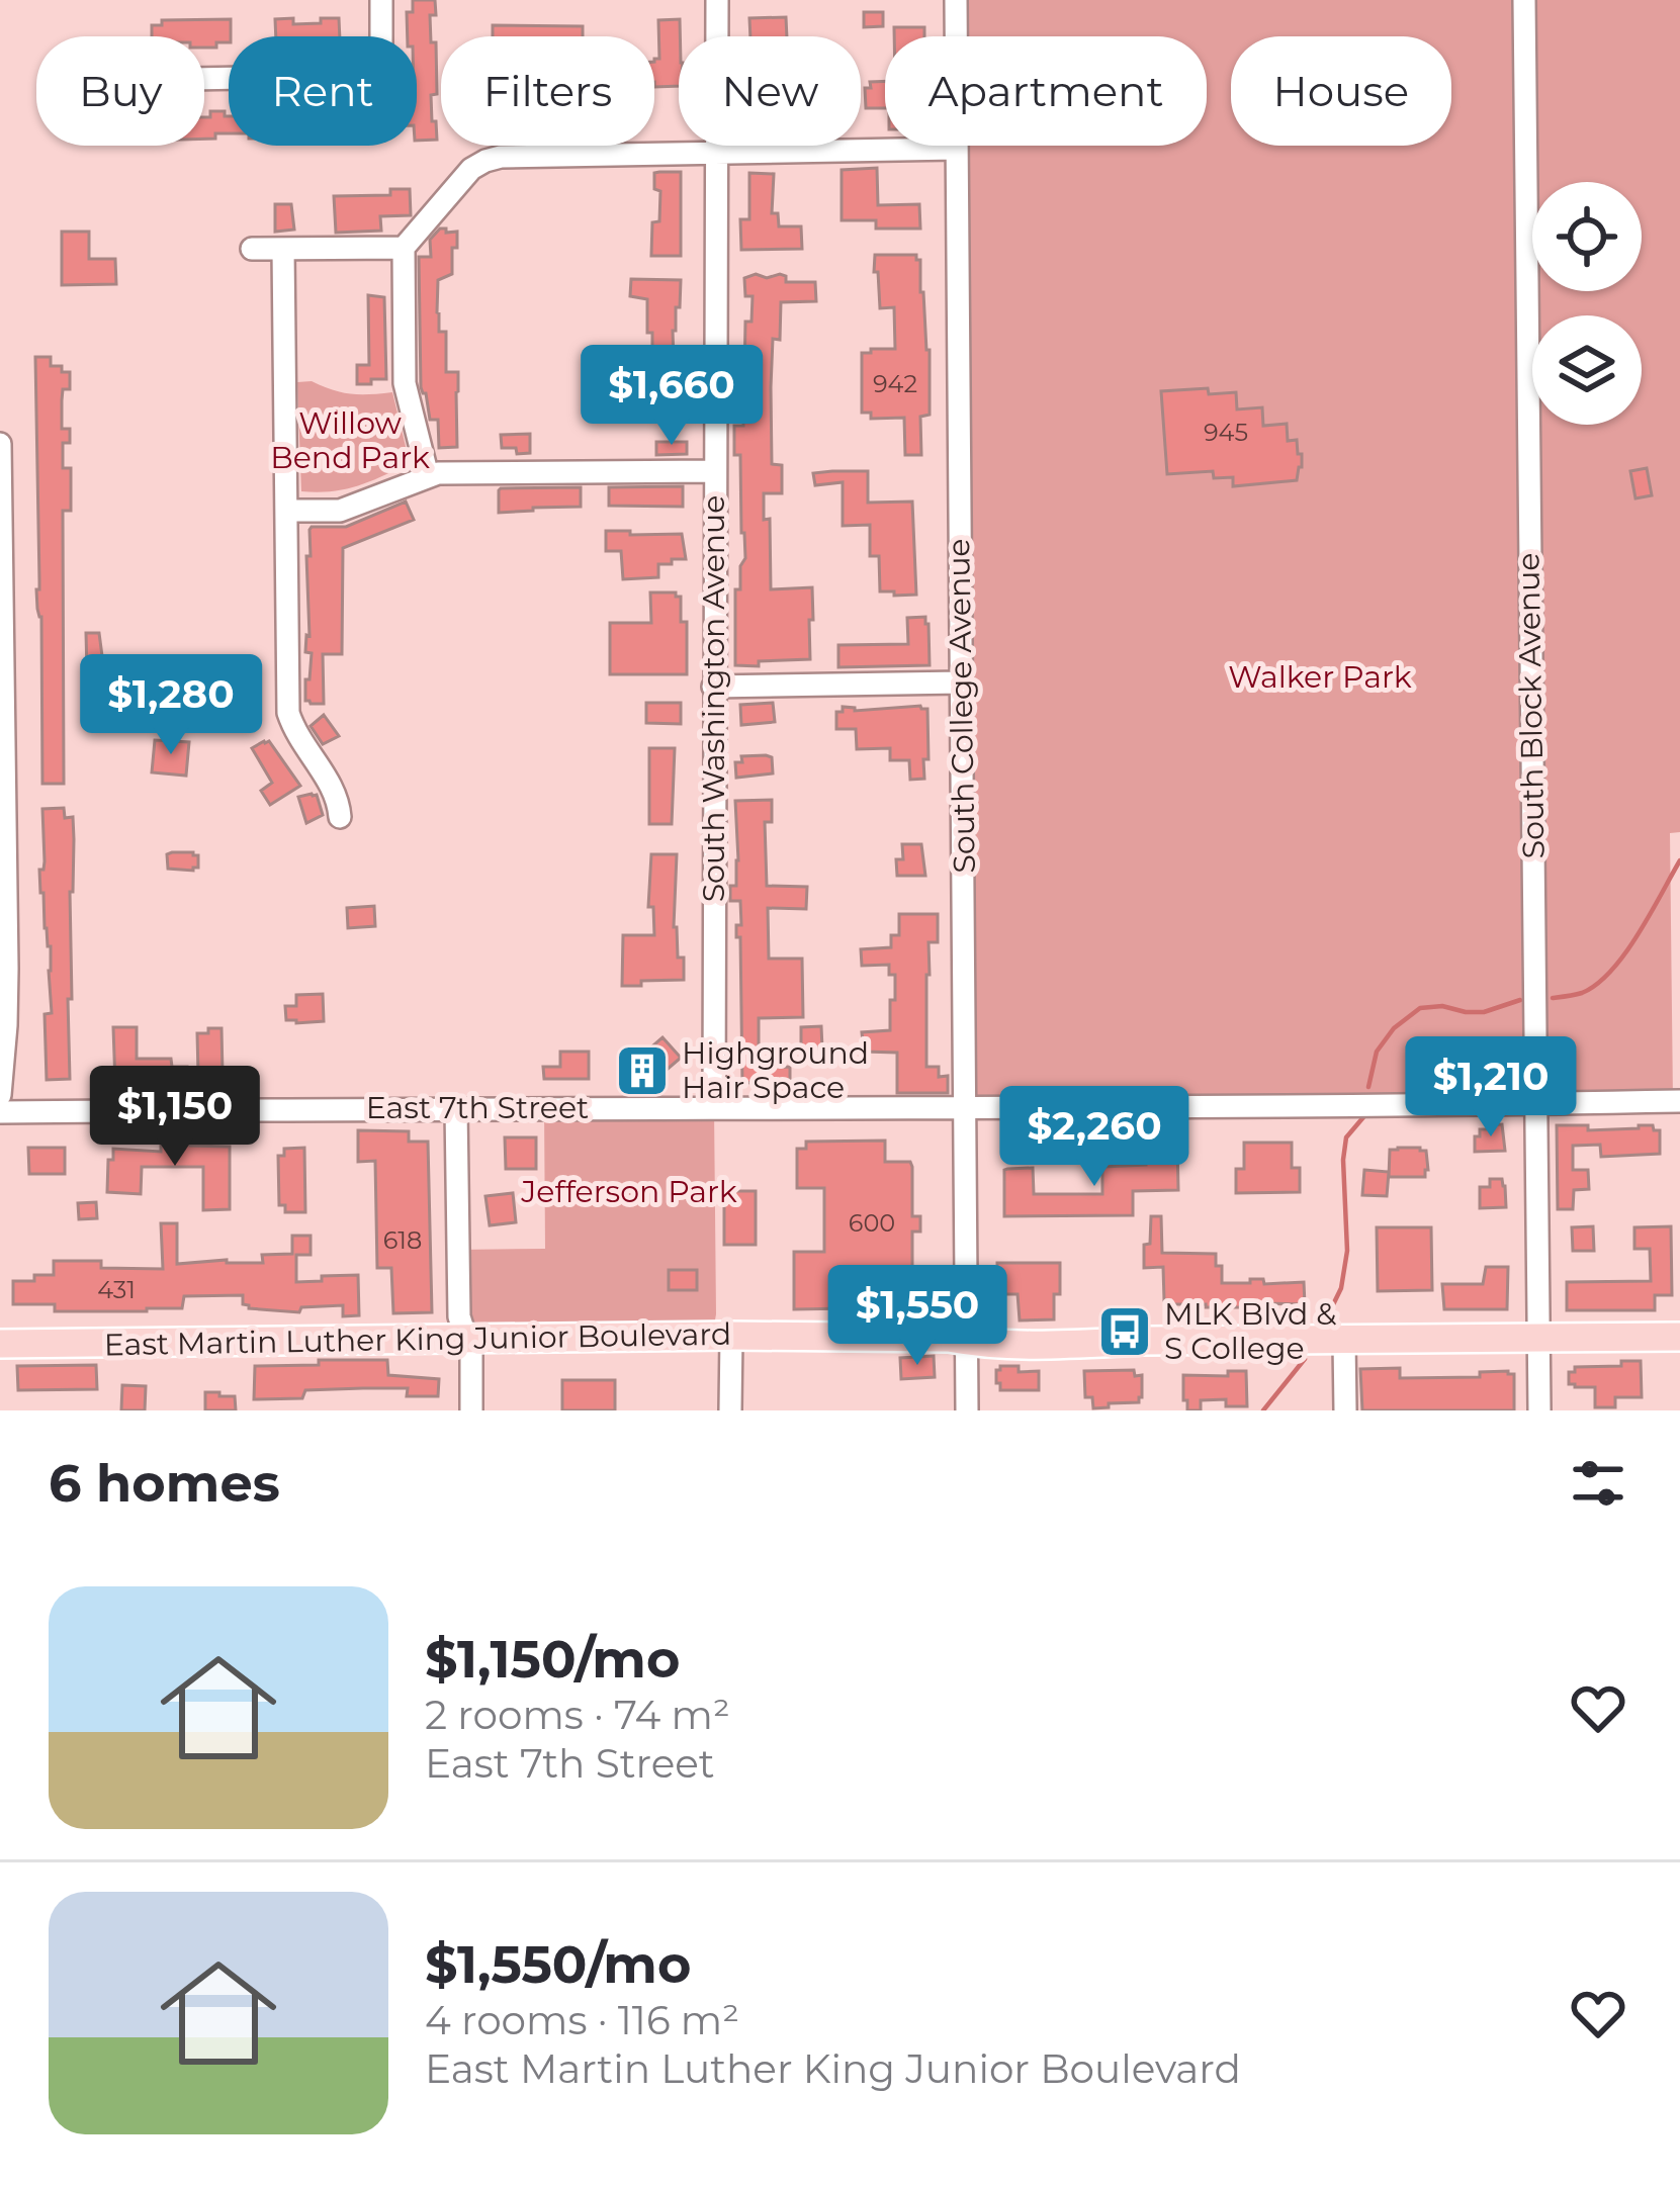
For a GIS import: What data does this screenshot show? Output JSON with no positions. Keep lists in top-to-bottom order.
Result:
{
  "streets": {
    "main road": ["East Martin Luther King Junior Boulevard"],
    "street": [
      "South Washington Avenue",
      "South College Avenue",
      "South Block Avenue",
      "East 7th Street"
    ]
  },
  "crossings": [
    ["South Washington Avenue", "East 7th Street"],
    ["South College Avenue", "East 7th Street"],
    ["South College Avenue", "East Martin Luther King Junior Boulevard"],
    ["South Block Avenue", "East 7th Street"],
    ["South Block Avenue", "East Martin Luther King Junior Boulevard"]
  ],
  "parks": ["Willow Bend Park", "Walker Park", "Jefferson Park"],
  "places": {
    "building": ["Highground Hair Space"],
    "bus stop": ["MLK Blvd & S College"]
  },
  "house_numbers": [
    "942",
    "945",
    "600",
    "618",
    "431"
  ],
  "page": {
    "chip": [
      "Buy",
      "Rent",
      "Filters",
      "New",
      "Apartment",
      "House"
    ],
    "price": [
      "$1,660",
      "$1,280",
      "$1,210",
      "$1,150",
      "$2,260",
      "$1,550"
    ],
    "heading": "6 homes",
    "list": [
      {
        "name": "$1,150/mo",
        "note": "2 rooms · 74 m² · East 7th Street"
      },
      {
        "name": "$1,550/mo",
        "note": "4 rooms · 116 m² · East Martin Luther King Junior Boulevard"
      }
    ]
  }
}
